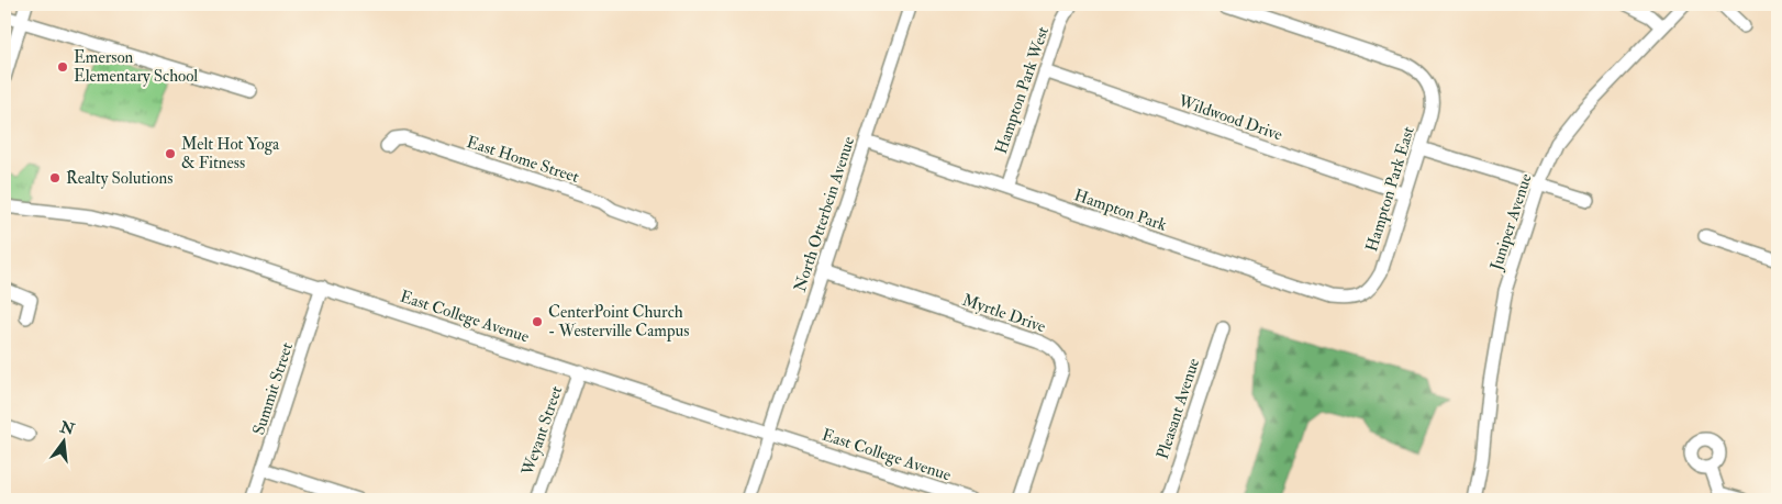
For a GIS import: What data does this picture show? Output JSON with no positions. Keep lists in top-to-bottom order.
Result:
{
  "streets": {
    "street": [
      "Hampton Park West",
      "Wildwood Drive",
      "East Home Street",
      "Hampton Park East",
      "Hampton Park",
      "North Otterbein Avenue",
      "Juniper Avenue",
      "Myrtle Drive",
      "East College Avenue",
      "Summit Street",
      "Pleasant Avenue",
      "Weyant Street"
    ]
  },
  "crossings": [
    ["Hampton Park West", "Wildwood Drive"],
    ["Hampton Park West", "Hampton Park"],
    ["Wildwood Drive", "Hampton Park East"],
    ["Hampton Park East", "Hampton Park"],
    ["Hampton Park", "North Otterbein Avenue"],
    ["North Otterbein Avenue", "Myrtle Drive"],
    ["North Otterbein Avenue", "East College Avenue"],
    ["East College Avenue", "Summit Street"],
    ["East College Avenue", "Weyant Street"]
  ],
  "places": [
    "Emerson Elementary School",
    "Melt Hot Yoga & Fitness",
    "Realty Solutions",
    "CenterPoint Church - Westerville Campus"
  ],
  "north": "top"
}
